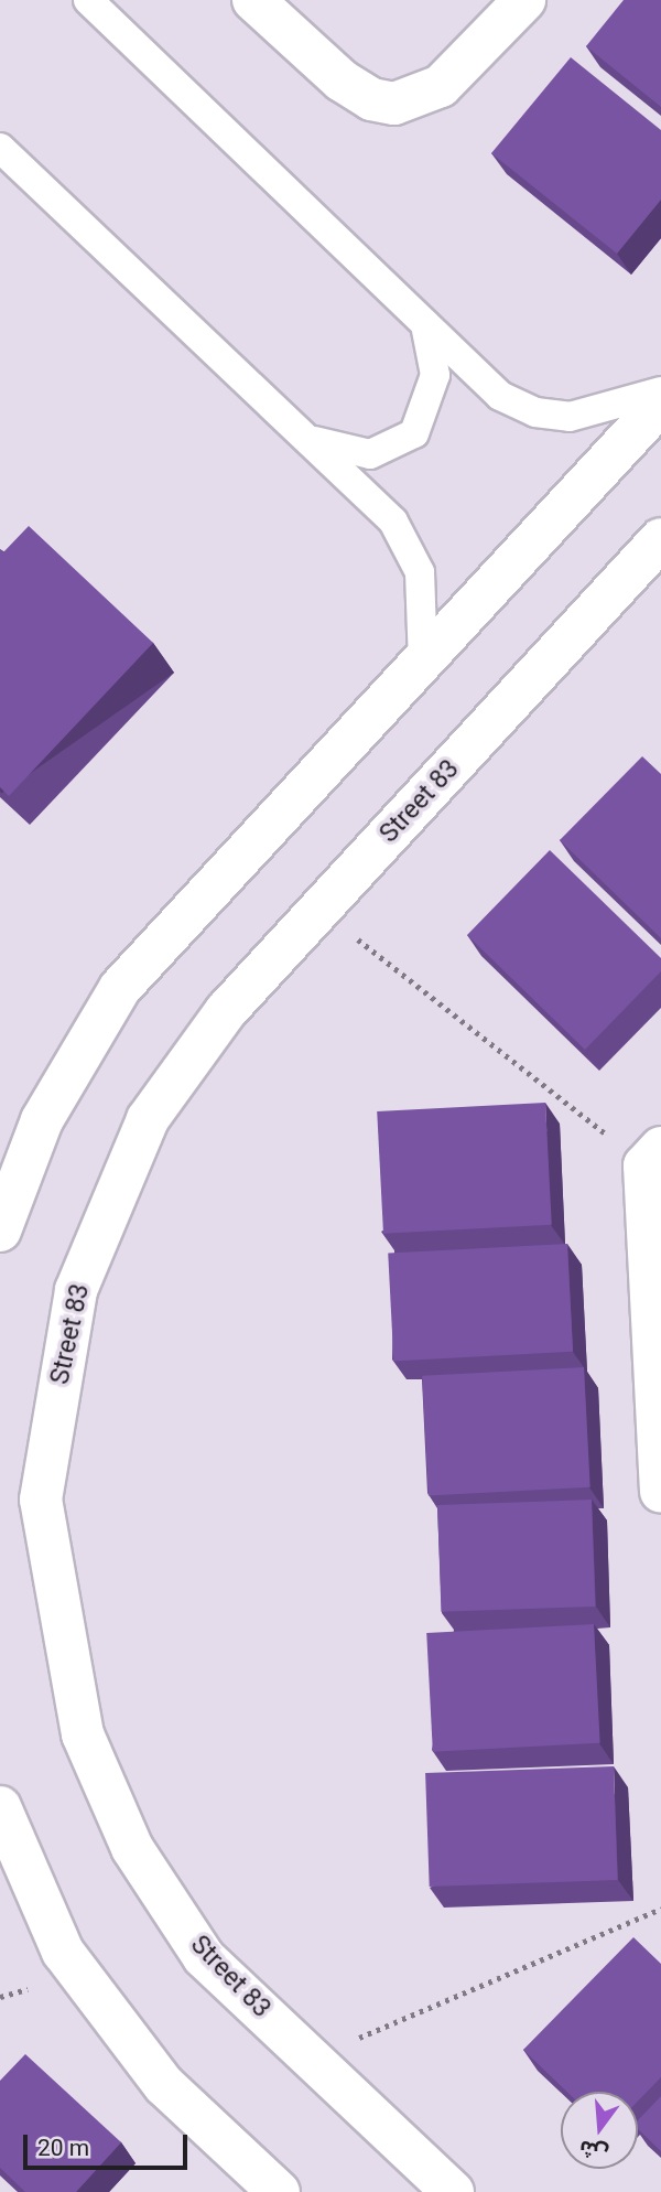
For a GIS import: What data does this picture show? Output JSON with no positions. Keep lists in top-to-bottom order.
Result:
{
  "streets": {
    "street": ["Street 83"]
  },
  "scale_bar": "20 m",
  "north": "bottom"
}
